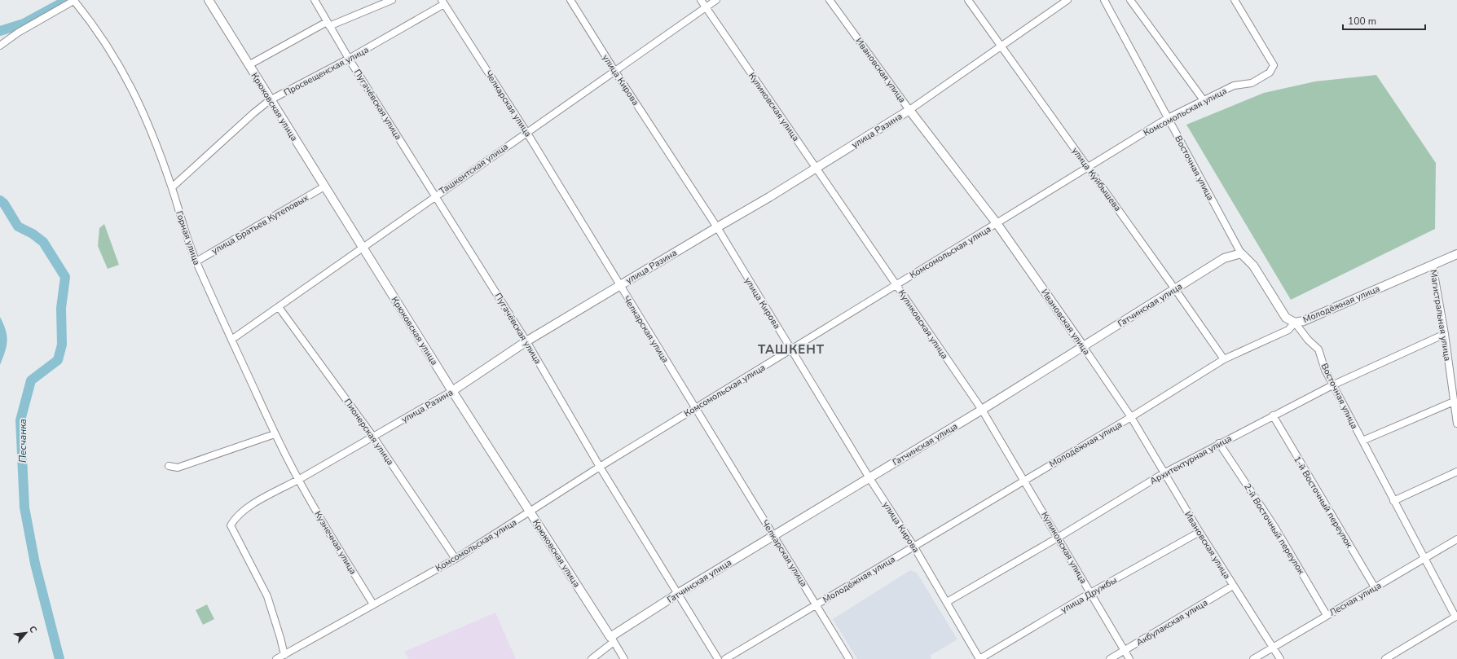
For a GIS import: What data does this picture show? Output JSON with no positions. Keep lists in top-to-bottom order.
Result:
{
  "streets": {
    "street": [
      "Ивановская улица",
      "Просвещенская улица",
      "улица Кирова",
      "Челкарская улица",
      "Пугачёвская улица",
      "Крюковская улица",
      "Куликовская улица",
      "Комсомольская улица",
      "улица Разина",
      "Восточная улица",
      "Ташкентская улица",
      "улица Куйбышева",
      "улица Братьев Кутеповых",
      "Горная улица",
      "Молодёжная улица",
      "Гатчинская улица",
      "Магистральная улица",
      "Пионерская улица",
      "Архитектурная улица",
      "1-й Восточный переулок",
      "2-й Восточный переулок",
      "Кузнечная улица",
      "улица Дружбы",
      "Лесная улица",
      "Акбулакская улица"
    ]
  },
  "crossings": [
    ["Ивановская улица", "Комсомольская улица"],
    ["Ивановская улица", "улица Разина"],
    ["Ивановская улица", "Молодёжная улица"],
    ["Ивановская улица", "Гатчинская улица"],
    ["Ивановская улица", "Архитектурная улица"],
    ["Ивановская улица", "улица Дружбы"],
    ["Ивановская улица", "Лесная улица"],
    ["Ивановская улица", "Акбулакская улица"],
    ["Просвещенская улица", "Челкарская улица"],
    ["Просвещенская улица", "Пугачёвская улица"],
    ["Просвещенская улица", "Крюковская улица"],
    ["Просвещенская улица", "Горная улица"],
    ["улица Кирова", "Комсомольская улица"],
    ["улица Кирова", "улица Разина"],
    ["улица Кирова", "Ташкентская улица"],
    ["улица Кирова", "Молодёжная улица"],
    ["улица Кирова", "Гатчинская улица"],
    ["улица Кирова", "Архитектурная улица"],
    ["улица Кирова", "улица Дружбы"],
    ["Челкарская улица", "Комсомольская улица"],
    ["Челкарская улица", "улица Разина"],
    ["Челкарская улица", "Ташкентская улица"],
    ["Челкарская улица", "Молодёжная улица"],
    ["Челкарская улица", "Гатчинская улица"],
    ["Пугачёвская улица", "Комсомольская улица"],
    ["Пугачёвская улица", "улица Разина"],
    ["Пугачёвская улица", "Ташкентская улица"],
    ["Пугачёвская улица", "Гатчинская улица"],
    ["Крюковская улица", "Комсомольская улица"],
    ["Крюковская улица", "улица Разина"],
    ["Крюковская улица", "Ташкентская улица"],
    ["Крюковская улица", "улица Братьев Кутеповых"],
    ["Крюковская улица", "Гатчинская улица"],
    ["Куликовская улица", "Комсомольская улица"],
    ["Куликовская улица", "улица Разина"],
    ["Куликовская улица", "Ташкентская улица"],
    ["Куликовская улица", "Молодёжная улица"],
    ["Куликовская улица", "Гатчинская улица"],
    ["Куликовская улица", "Архитектурная улица"],
    ["Куликовская улица", "улица Дружбы"],
    ["Куликовская улица", "Акбулакская улица"],
    ["Комсомольская улица", "улица Разина"],
    ["Комсомольская улица", "Восточная улица"],
    ["Комсомольская улица", "улица Куйбышева"],
    ["Комсомольская улица", "Пионерская улица"],
    ["Комсомольская улица", "Кузнечная улица"],
    ["улица Разина", "улица Куйбышева"],
    ["улица Разина", "Горная улица"],
    ["улица Разина", "Пионерская улица"],
    ["улица Разина", "Кузнечная улица"],
    ["Восточная улица", "Молодёжная улица"],
    ["Восточная улица", "Гатчинская улица"],
    ["Восточная улица", "Архитектурная улица"],
    ["Восточная улица", "Лесная улица"],
    ["Ташкентская улица", "Горная улица"],
    ["Ташкентская улица", "Пионерская улица"],
    ["улица Куйбышева", "Молодёжная улица"],
    ["улица Куйбышева", "Гатчинская улица"],
    ["улица Братьев Кутеповых", "Горная улица"],
    ["Горная улица", "Кузнечная улица"],
    ["Молодёжная улица", "Магистральная улица"],
    ["Магистральная улица", "Архитектурная улица"],
    ["Архитектурная улица", "1-й Восточный переулок"],
    ["Архитектурная улица", "2-й Восточный переулок"],
    ["1-й Восточный переулок", "Лесная улица"],
    ["2-й Восточный переулок", "Лесная улица"]
  ],
  "districts": ["ТАШКЕНТ"],
  "water": ["Песчанка"],
  "scale_bar": "100 m",
  "north": "top right"
}
